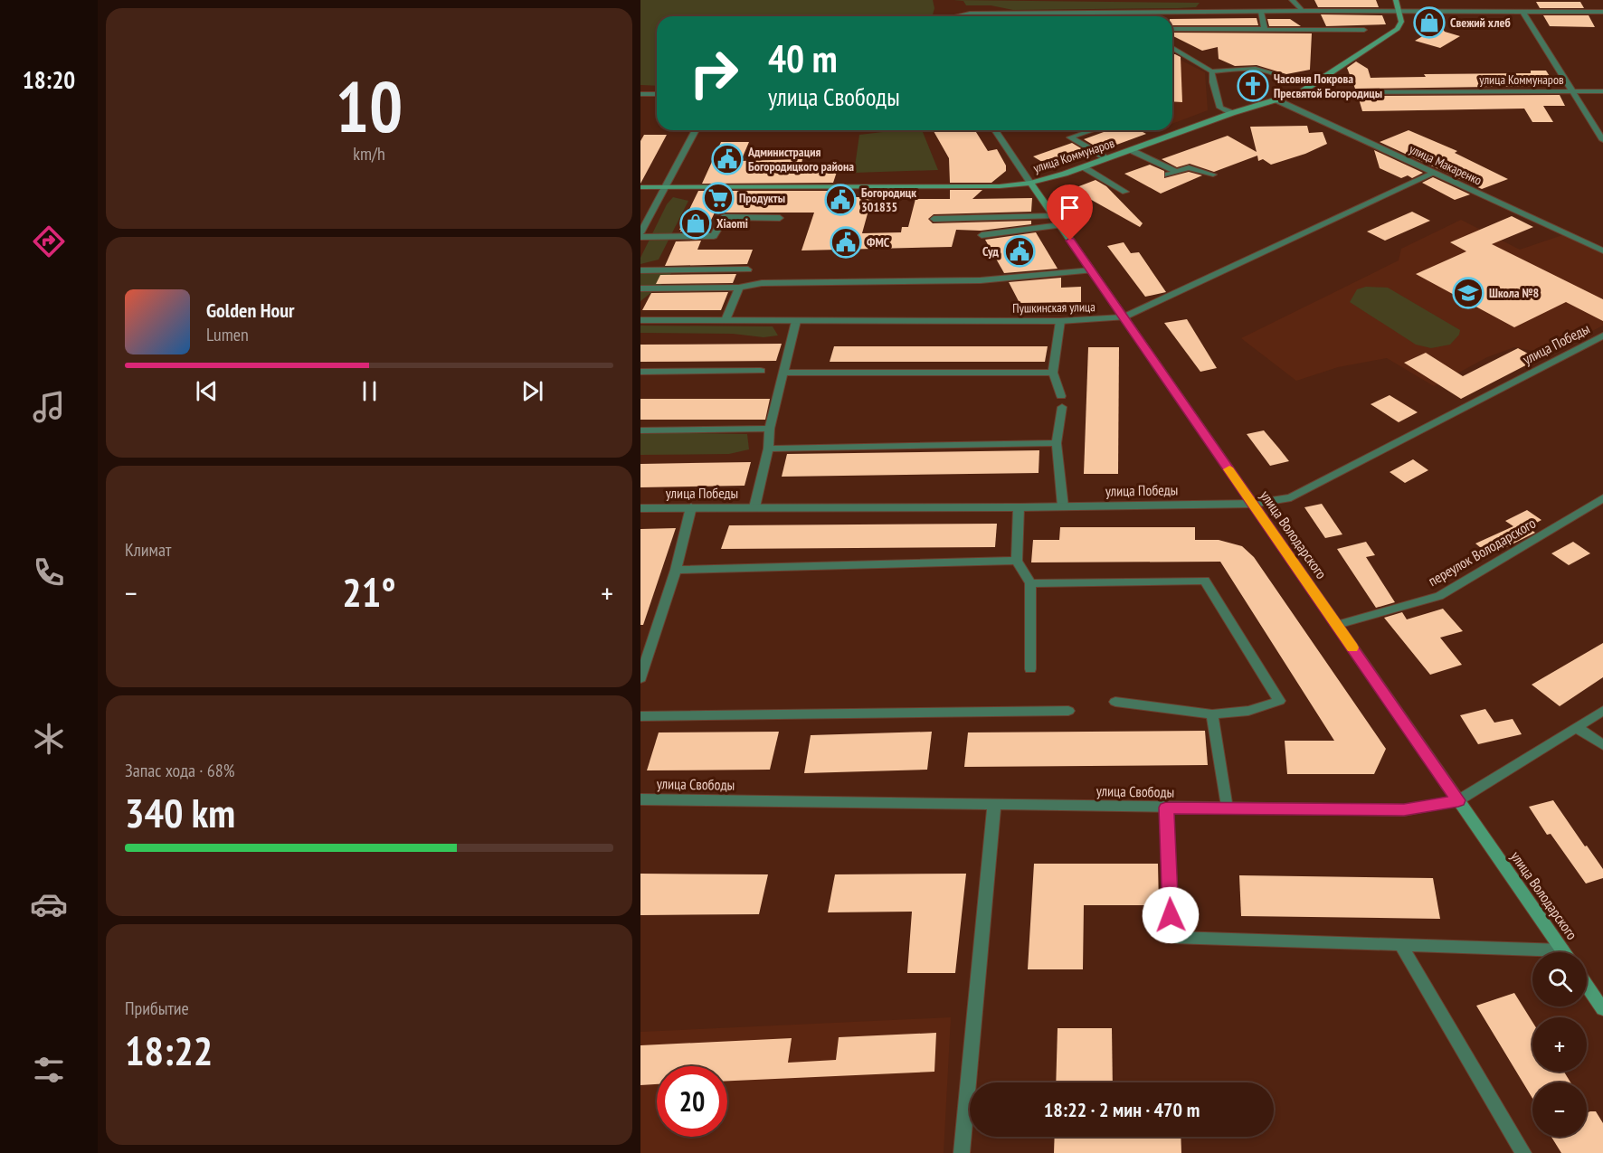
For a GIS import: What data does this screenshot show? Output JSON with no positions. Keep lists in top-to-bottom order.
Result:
{
  "streets": {
    "main road": ["улица Коммунаров", "улица Володарского"],
    "street": [
      "улица Макаренко",
      "Пушкинская улица",
      "улица Победы",
      "переулок Володарского",
      "улица Свободы"
    ]
  },
  "crossings": [
    ["улица Коммунаров", "улица Макаренко"],
    ["улица Коммунаров", "улица Володарского"],
    ["улица Макаренко", "Пушкинская улица"],
    ["Пушкинская улица", "улица Володарского"],
    ["улица Победы", "улица Володарского"],
    ["улица Володарского", "переулок Володарского"],
    ["улица Володарского", "улица Свободы"]
  ],
  "places": {
    "shop": ["Свежий хлеб", "Xiaomi"],
    "church": ["Часовня Покрова Пресвятой Богородицы"],
    "public building": [
      "Администрация Богородицкого района",
      "Богородицк 301835",
      "ФМС",
      "Суд"
    ],
    "supermarket": ["Продукты"],
    "school or university": ["Школа №8"]
  },
  "page": {
    "tabs": "18:20",
    "tile": [
      ["10", "km/h"],
      "Климат",
      ["Запас хода · 68%", "340 km"],
      ["Прибытие", "18:22"]
    ],
    "turn": ["40 m", "улица Свободы"],
    "song": ["Golden Hour", "Lumen"],
    "heat": ["−", "21°", "+"],
    "map_buttons": ["+", "−"],
    "limit": "20",
    "trip": "18:22 · 2 мин · 470 m"
  }
}
